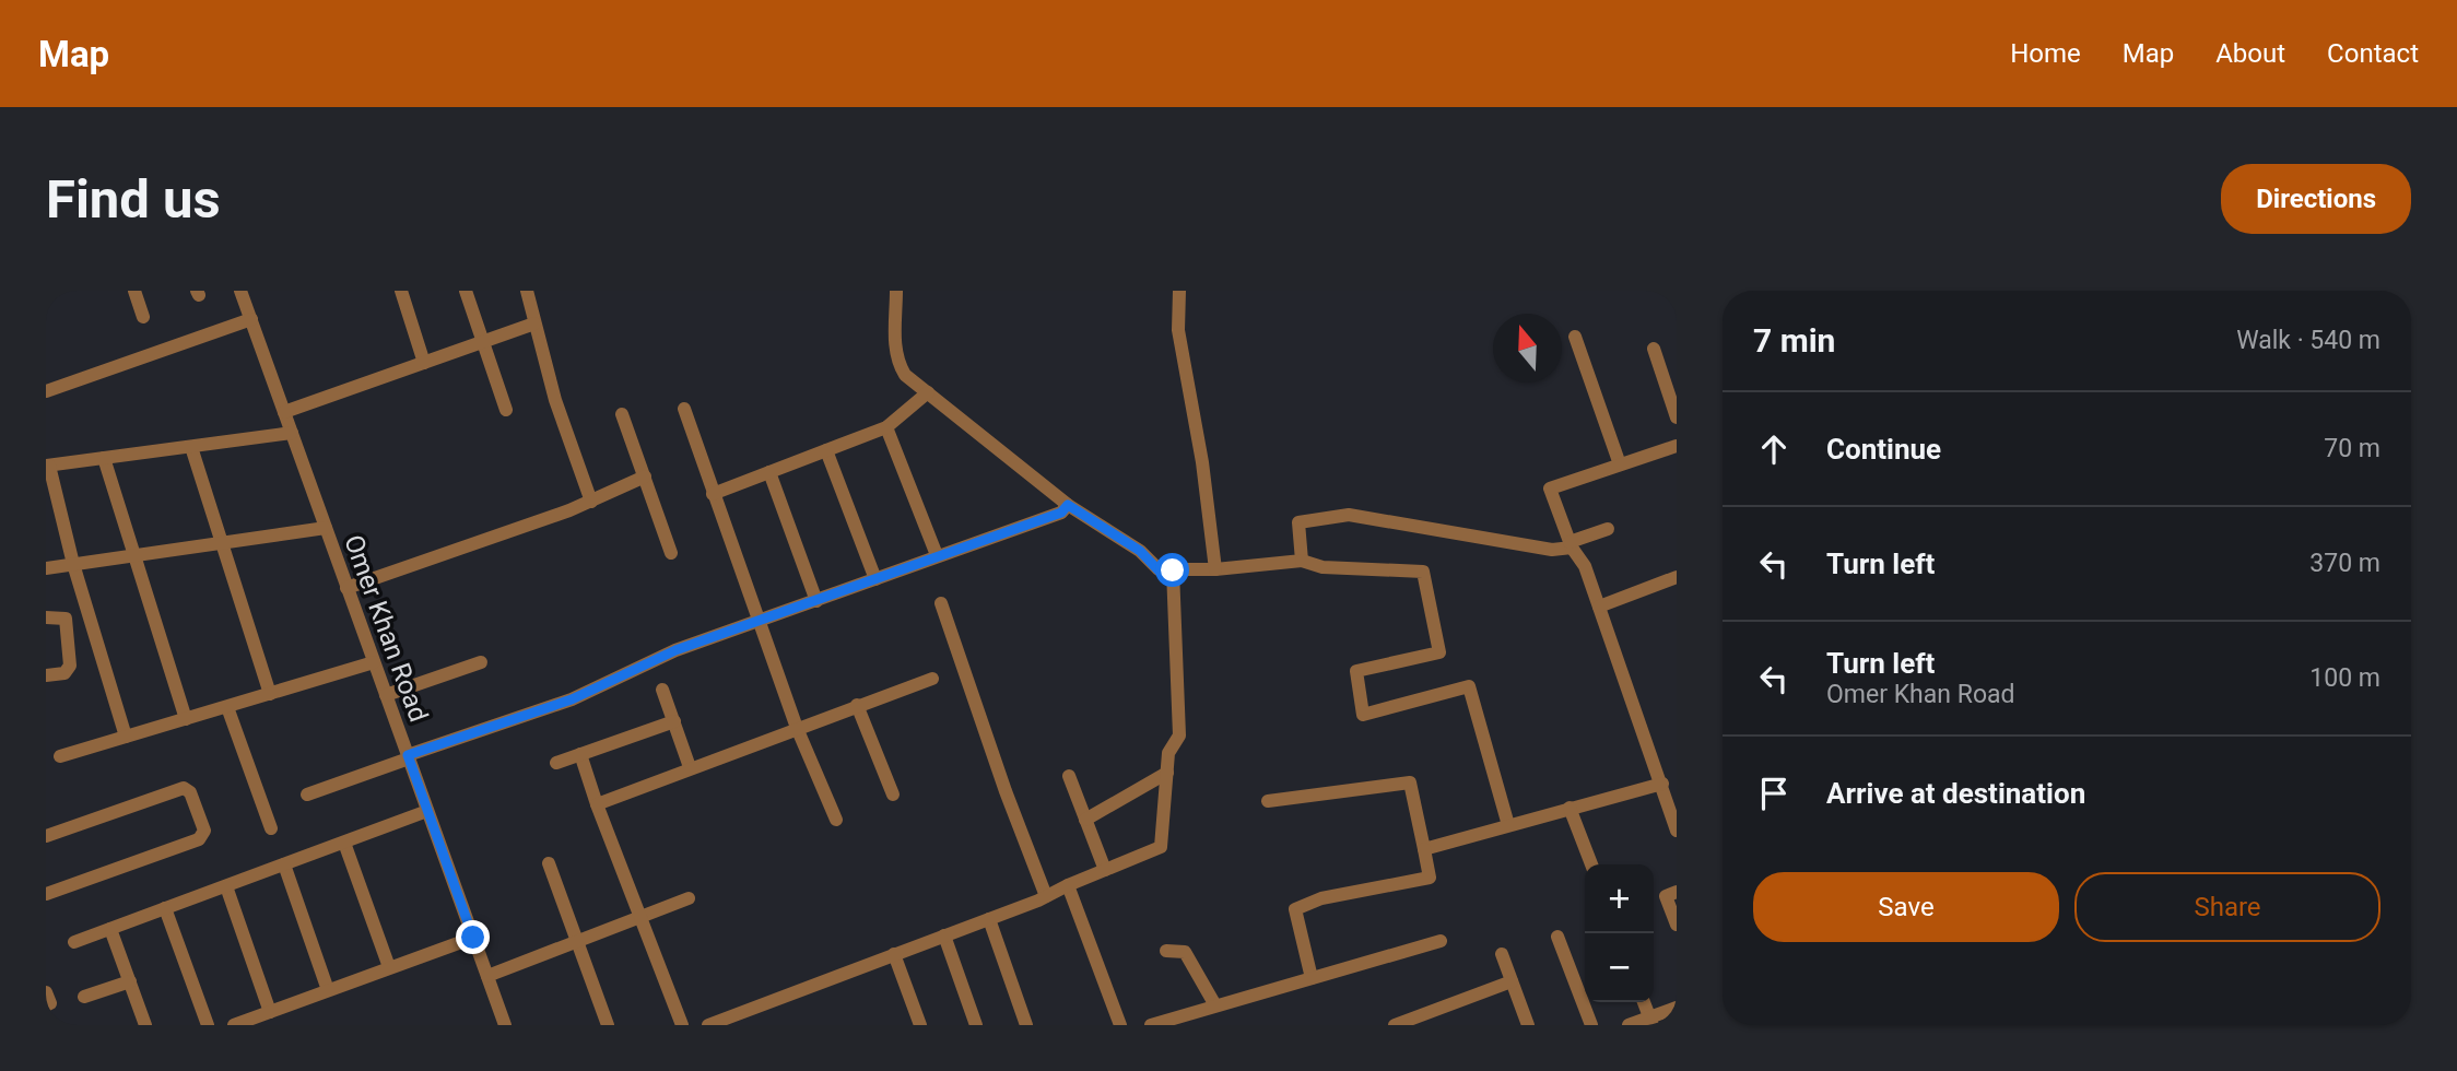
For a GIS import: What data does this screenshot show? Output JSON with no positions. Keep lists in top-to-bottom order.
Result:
{
  "streets": {
    "street": ["Omer Khan Road"]
  },
  "north": "top",
  "page": {
    "header": "Map",
    "nav": [
      "Home",
      "Map",
      "About",
      "Contact"
    ],
    "buttons": [
      "Directions",
      ["Save", "Share"]
    ],
    "title": "Find us",
    "heading": ["7 min", "Walk · 540 m"],
    "list": [
      ["Continue", "70 m"],
      ["Turn left", "370 m"],
      ["Turn left", "Omer Khan Road", "100 m"],
      "Arrive at destination"
    ],
    "map_buttons": ["+", "−"]
  }
}
